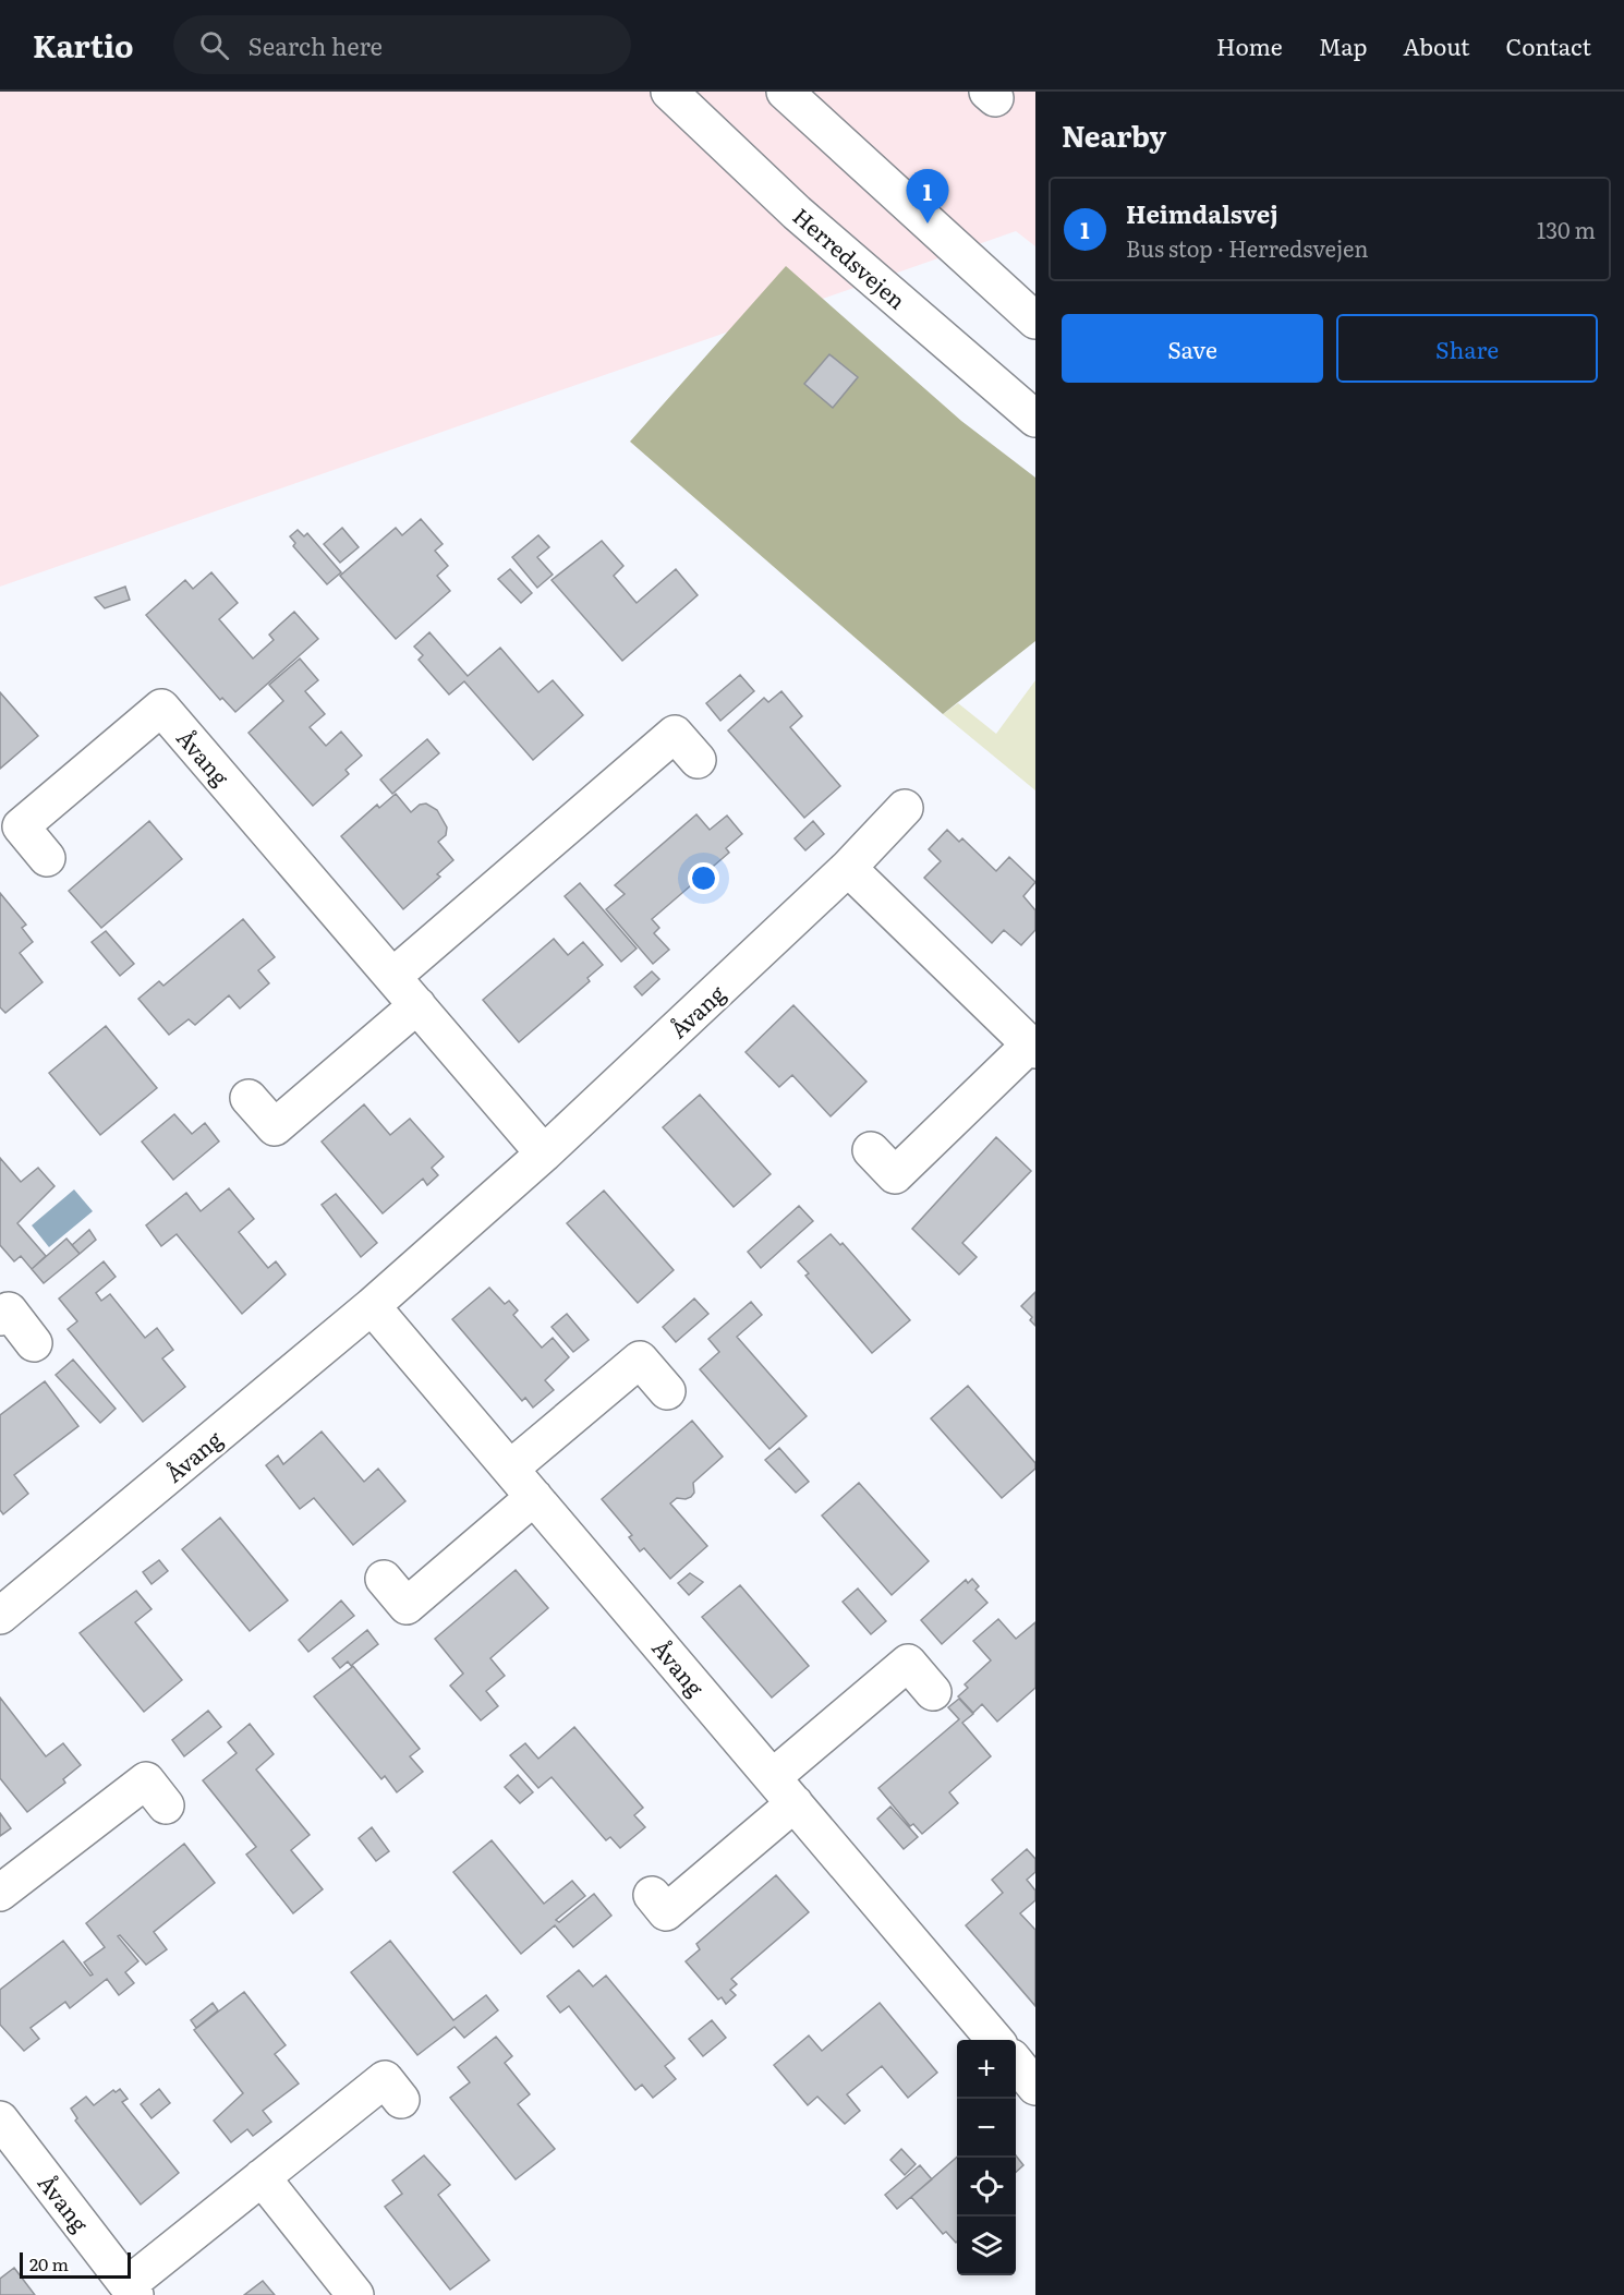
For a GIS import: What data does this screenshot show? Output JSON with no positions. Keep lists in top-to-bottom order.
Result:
{
  "streets": {
    "street": ["Herredsvejen", "Åvang"]
  },
  "scale_bar": "20 m",
  "page": {
    "header": "Kartio",
    "search": "Search here",
    "nav": [
      "Home",
      "Map",
      "About",
      "Contact"
    ],
    "heading": "Nearby",
    "pins": "1",
    "list": [
      {
        "mark": "1",
        "name": "Heimdalsvej",
        "note": "Bus stop · Herredsvejen",
        "value": "130 m"
      }
    ],
    "buttons": ["Save", "Share"],
    "map_buttons": ["+", "−"],
    "scale": "20 m"
  }
}
